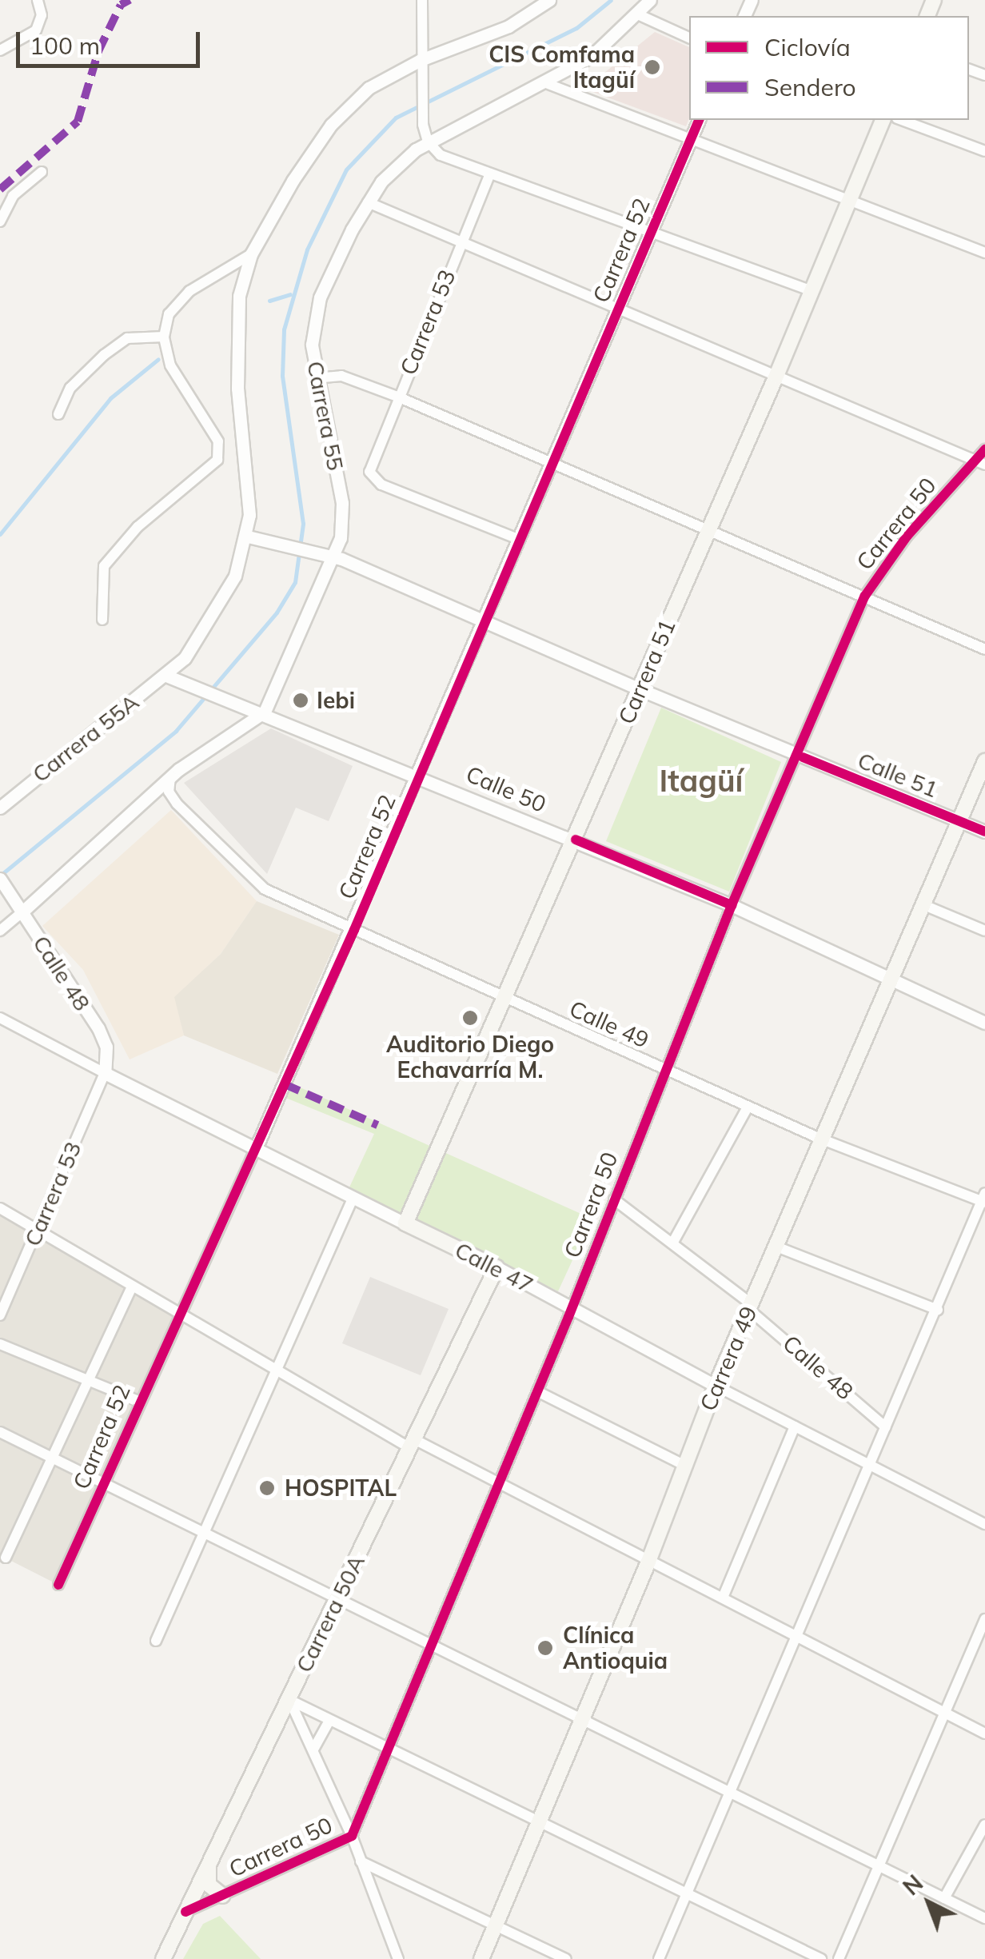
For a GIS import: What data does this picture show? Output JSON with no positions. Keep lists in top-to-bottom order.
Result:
{
  "streets": {
    "main road": [
      "Carrera 51",
      "Calle 47",
      "Carrera 49",
      "Carrera 50A"
    ],
    "street": [
      "Carrera 52",
      "Carrera 53",
      "Carrera 55",
      "Carrera 50",
      "Carrera 55A",
      "Calle 51",
      "Calle 50",
      "Calle 48",
      "Calle 49"
    ]
  },
  "crossings": [
    ["Carrera 52", "Carrera 53"],
    ["Carrera 52", "Calle 51"],
    ["Carrera 52", "Calle 50"],
    ["Carrera 52", "Calle 49"],
    ["Carrera 52", "Calle 47"],
    ["Carrera 53", "Calle 48"],
    ["Carrera 53", "Calle 47"],
    ["Carrera 55", "Calle 51"],
    ["Carrera 55", "Calle 50"],
    ["Carrera 50", "Calle 51"],
    ["Carrera 50", "Calle 50"],
    ["Carrera 50", "Calle 48"],
    ["Carrera 50", "Calle 49"],
    ["Carrera 50", "Calle 47"],
    ["Carrera 50", "Carrera 50A"],
    ["Carrera 51", "Calle 51"],
    ["Carrera 51", "Calle 50"],
    ["Carrera 51", "Calle 49"],
    ["Carrera 51", "Calle 47"],
    ["Carrera 55A", "Calle 51"],
    ["Carrera 55A", "Calle 50"],
    ["Calle 51", "Carrera 49"],
    ["Calle 50", "Carrera 49"],
    ["Calle 48", "Calle 47"],
    ["Calle 48", "Carrera 49"],
    ["Calle 49", "Carrera 49"],
    ["Calle 47", "Carrera 49"],
    ["Calle 47", "Carrera 50A"]
  ],
  "districts": ["Itagüí"],
  "places": [
    "CIS Comfama Itagüí",
    "Iebi",
    "Auditorio Diego Echavarría M.",
    "HOSPITAL",
    "Clínica Antioquia"
  ],
  "legend": ["Ciclovía", "Sendero"],
  "scale_bar": "100 m",
  "north": "top left"
}
